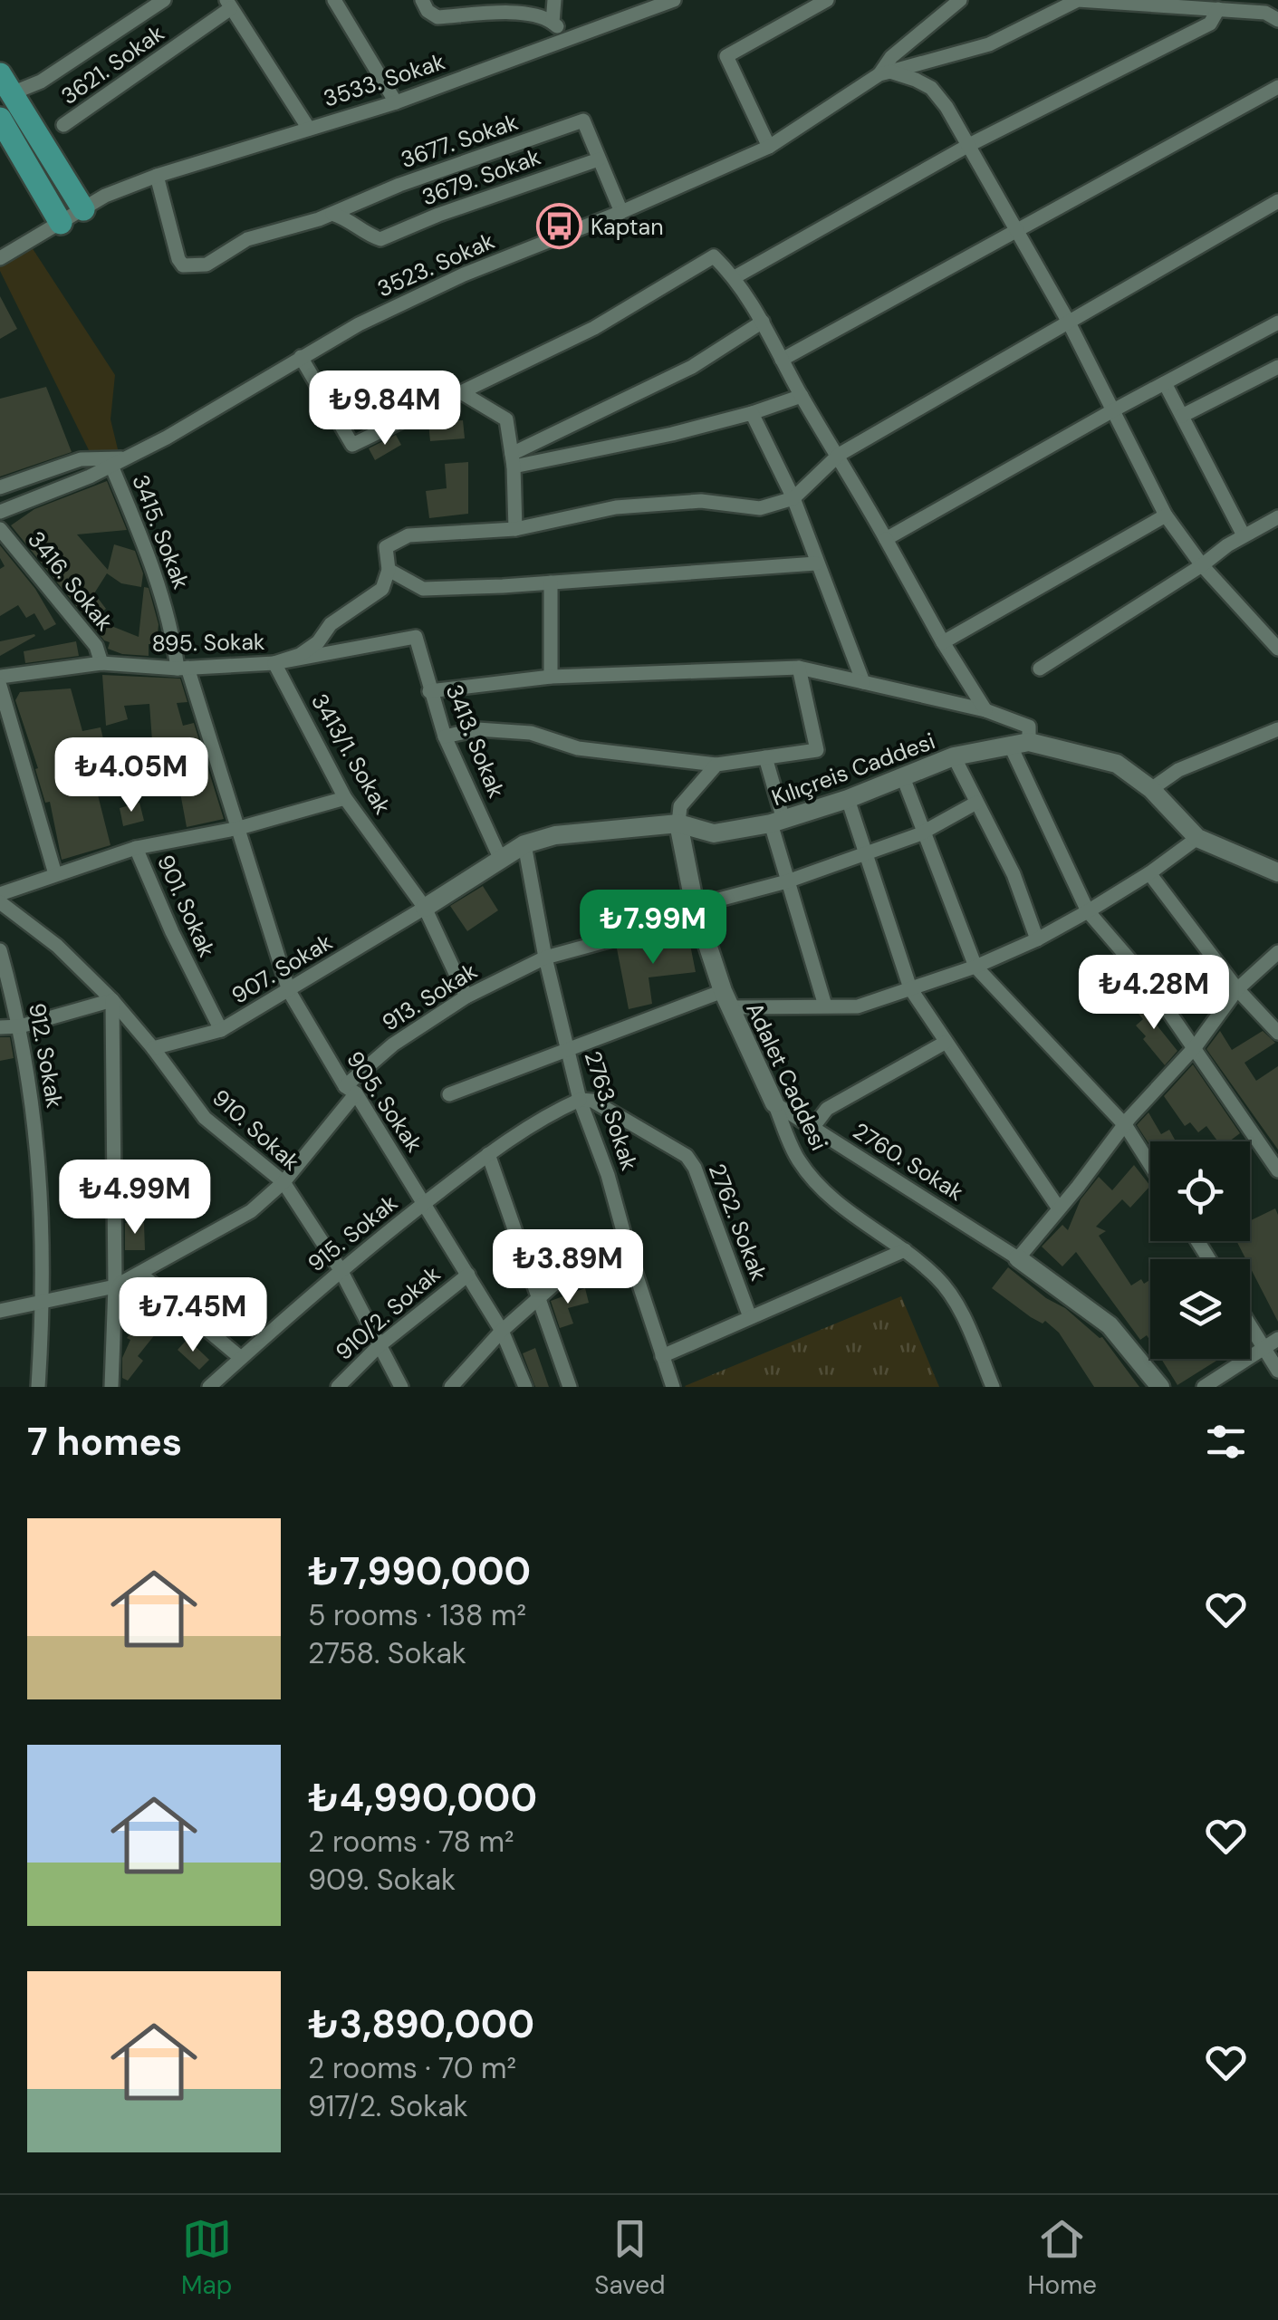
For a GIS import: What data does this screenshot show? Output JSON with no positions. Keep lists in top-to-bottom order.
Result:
{
  "streets": {
    "street": [
      "3621. Sokak",
      "3533. Sokak",
      "3677. Sokak",
      "3679. Sokak",
      "3523. Sokak",
      "3415. Sokak",
      "3416. Sokak",
      "895. Sokak",
      "3413. Sokak",
      "3413/1. Sokak",
      "Kılıçreis Caddesi",
      "901. Sokak",
      "907. Sokak",
      "913. Sokak",
      "912. Sokak",
      "Adalet Caddesi",
      "905. Sokak",
      "2763. Sokak",
      "910. Sokak",
      "2760. Sokak",
      "2762. Sokak",
      "915. Sokak",
      "910/2. Sokak"
    ]
  },
  "crossings": [
    ["3533. Sokak", "3677. Sokak"],
    ["3677. Sokak", "3679. Sokak"],
    ["3523. Sokak", "3415. Sokak"],
    ["3415. Sokak", "895. Sokak"],
    ["3415. Sokak", "905. Sokak"],
    ["3416. Sokak", "895. Sokak"],
    ["895. Sokak", "3413. Sokak"],
    ["895. Sokak", "3413/1. Sokak"],
    ["3413. Sokak", "Kılıçreis Caddesi"],
    ["3413/1. Sokak", "Kılıçreis Caddesi"],
    ["3413/1. Sokak", "907. Sokak"],
    ["3413/1. Sokak", "913. Sokak"],
    ["Kılıçreis Caddesi", "907. Sokak"],
    ["Kılıçreis Caddesi", "Adalet Caddesi"],
    ["Kılıçreis Caddesi", "2763. Sokak"],
    ["901. Sokak", "907. Sokak"],
    ["907. Sokak", "905. Sokak"],
    ["907. Sokak", "910. Sokak"],
    ["913. Sokak", "912. Sokak"],
    ["913. Sokak", "Adalet Caddesi"],
    ["913. Sokak", "905. Sokak"],
    ["913. Sokak", "2763. Sokak"],
    ["913. Sokak", "910. Sokak"],
    ["Adalet Caddesi", "2760. Sokak"],
    ["905. Sokak", "915. Sokak"],
    ["905. Sokak", "910/2. Sokak"],
    ["2763. Sokak", "2762. Sokak"],
    ["2763. Sokak", "915. Sokak"],
    ["910. Sokak", "915. Sokak"],
    ["910. Sokak", "910/2. Sokak"],
    ["2762. Sokak", "915. Sokak"]
  ],
  "places": {
    "bus stop": ["Kaptan"]
  },
  "page": {
    "price": [
      "₺9.84M",
      "₺4.05M",
      "₺7.99M",
      "₺4.28M",
      "₺4.99M",
      "₺3.89M",
      "₺7.45M"
    ],
    "heading": "7 homes",
    "list": [
      {
        "name": "₺7,990,000",
        "note": "5 rooms · 138 m² · 2758. Sokak"
      },
      {
        "name": "₺4,990,000",
        "note": "2 rooms · 78 m² · 909. Sokak"
      },
      {
        "name": "₺3,890,000",
        "note": "2 rooms · 70 m² · 917/2. Sokak"
      }
    ],
    "tabs": ["Map", "Saved", "Home"]
  }
}
